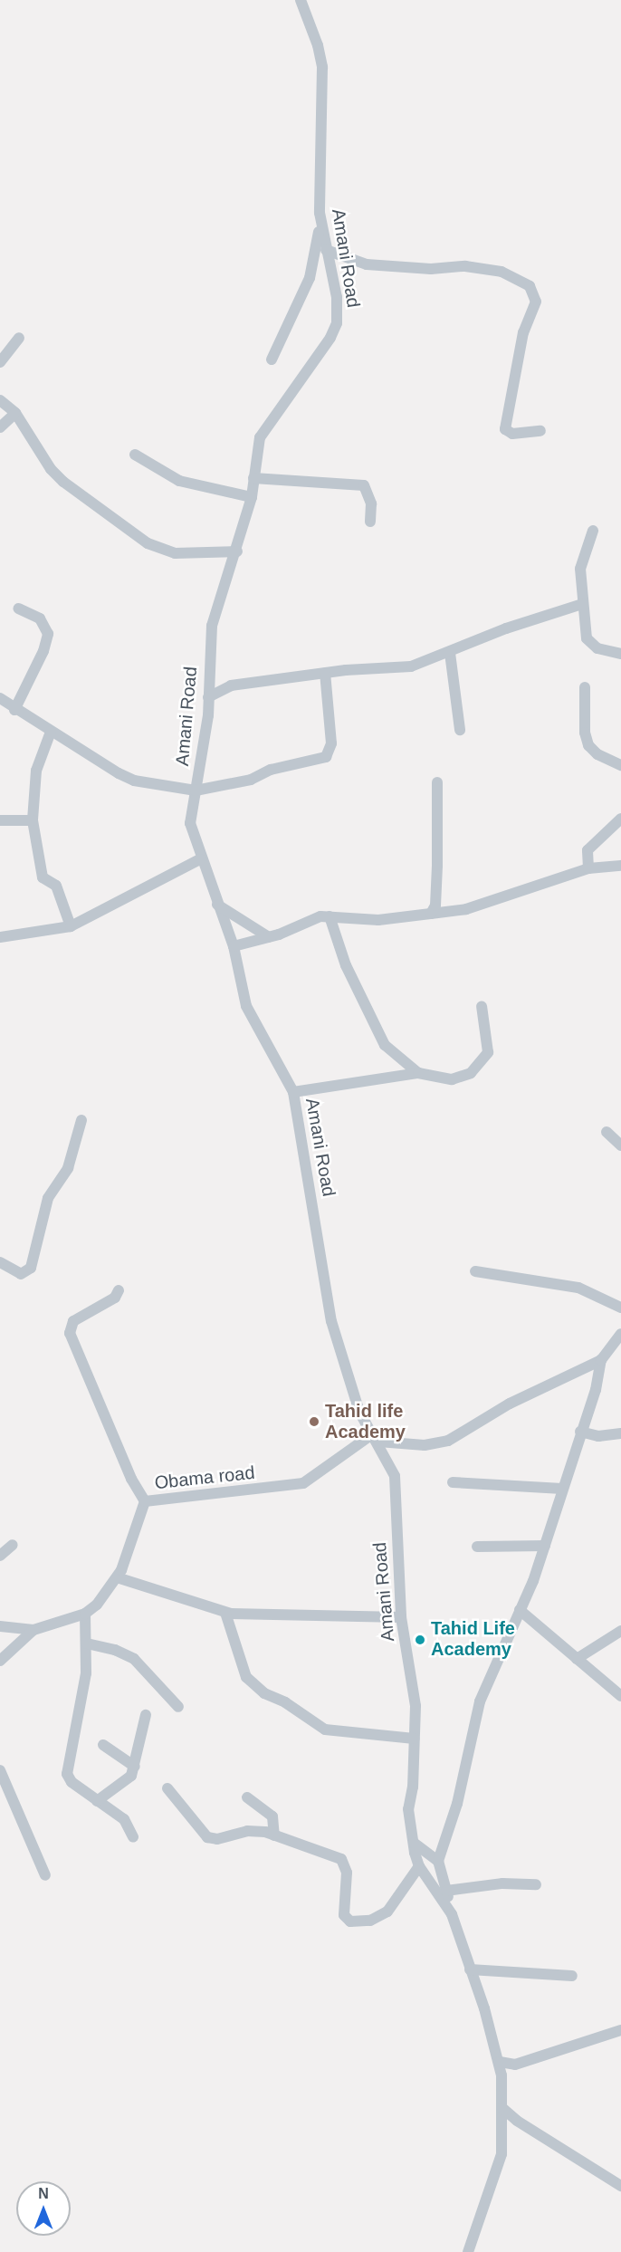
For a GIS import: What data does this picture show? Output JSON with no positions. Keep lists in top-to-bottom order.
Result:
{
  "streets": {
    "street": ["Amani Road", "Obama road"]
  },
  "crossings": [
    ["Amani Road", "Obama road"]
  ],
  "places": ["Tahid life Academy", "Tahid Life Academy"],
  "north": "top"
}
